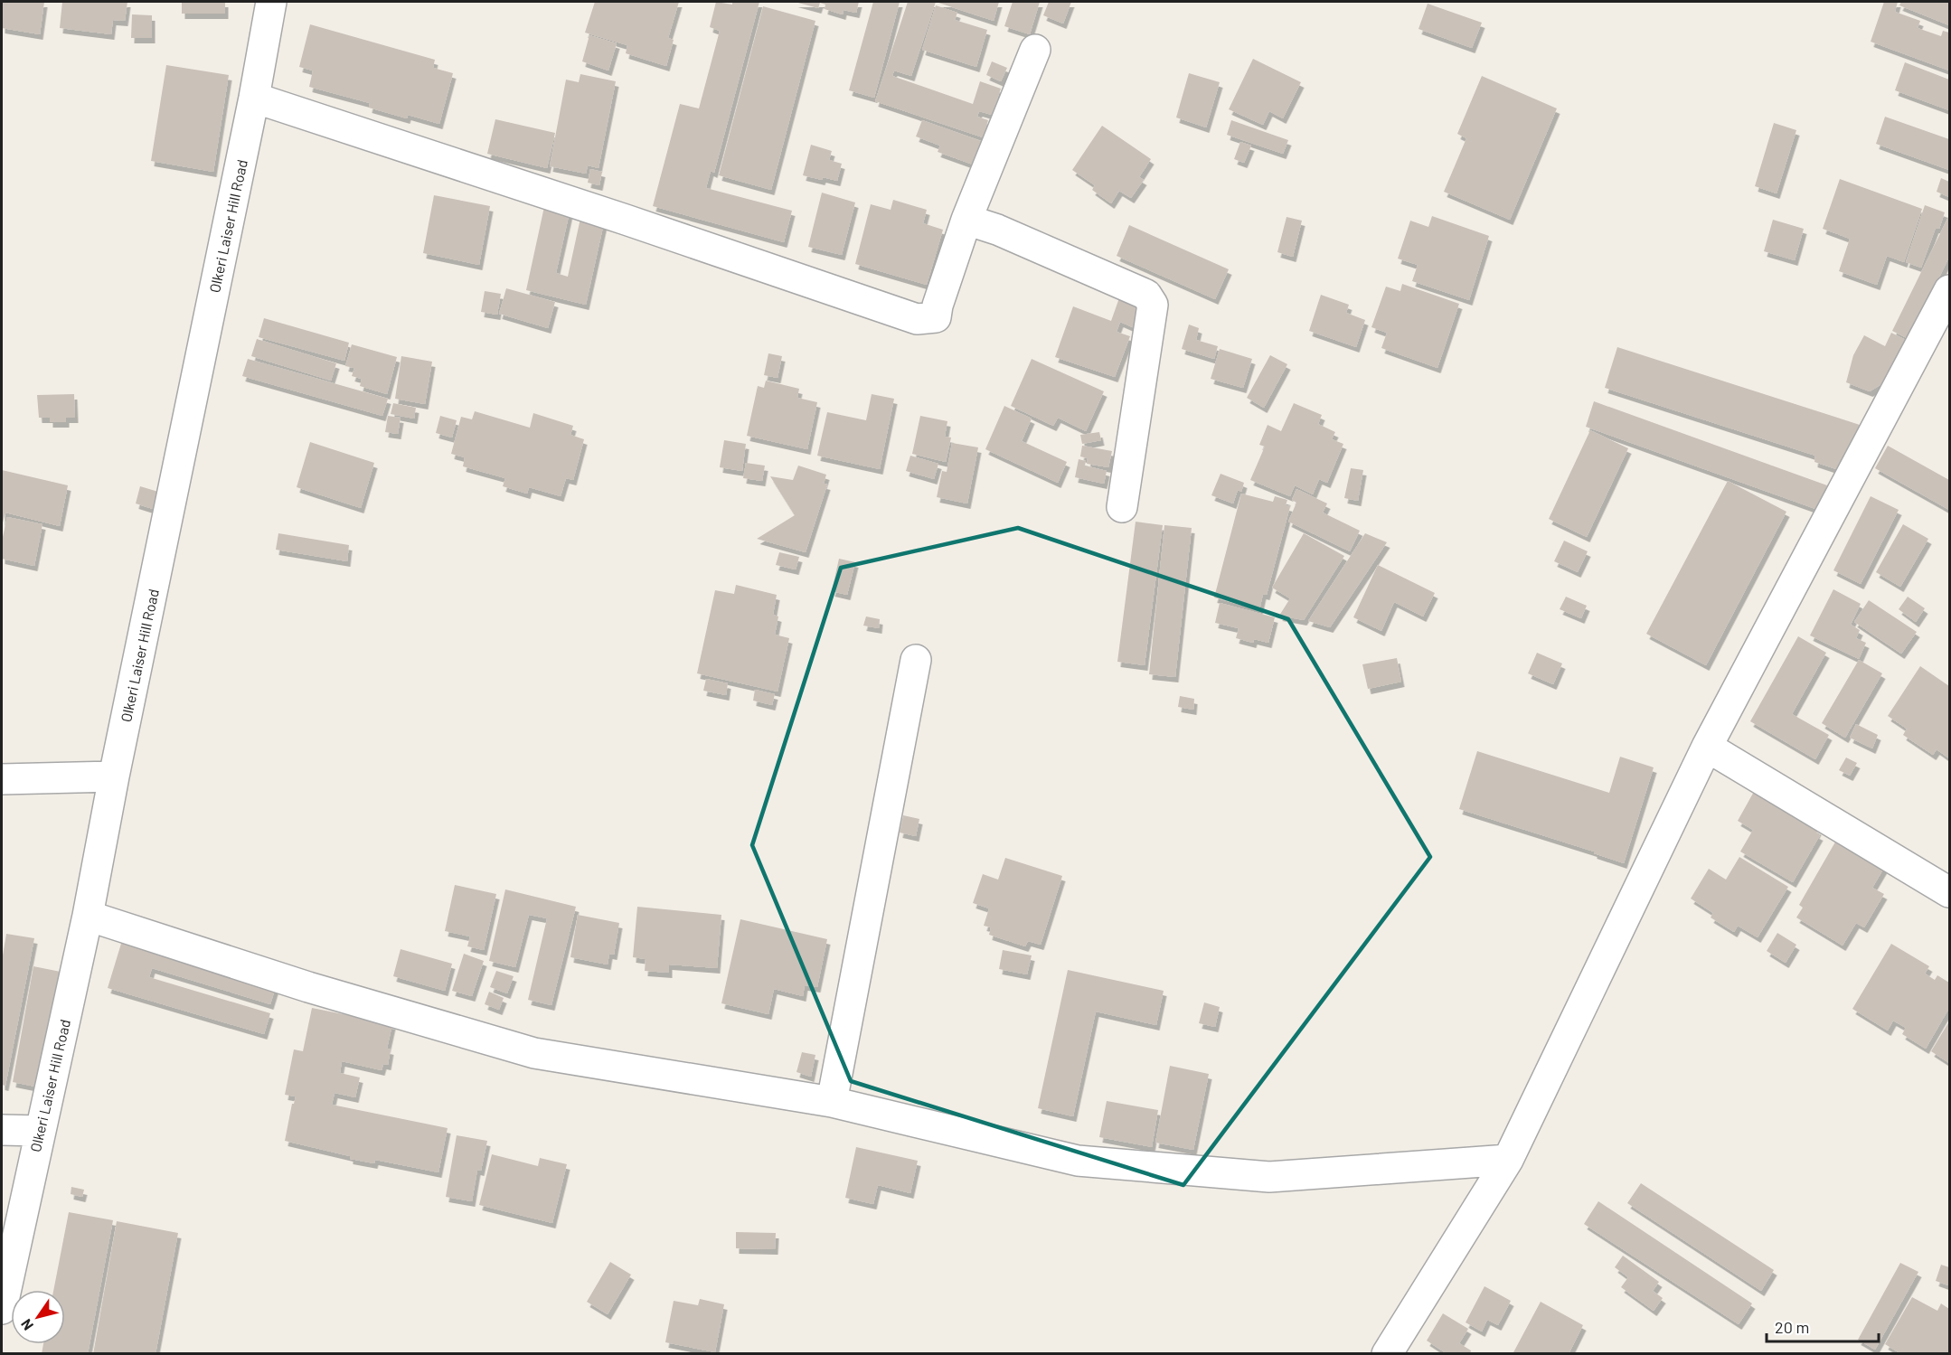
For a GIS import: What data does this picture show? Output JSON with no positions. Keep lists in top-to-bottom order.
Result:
{
  "streets": {
    "street": ["Olkeri Laiser Hill Road"]
  },
  "scale_bar": "20 m",
  "north": "bottom left"
}
